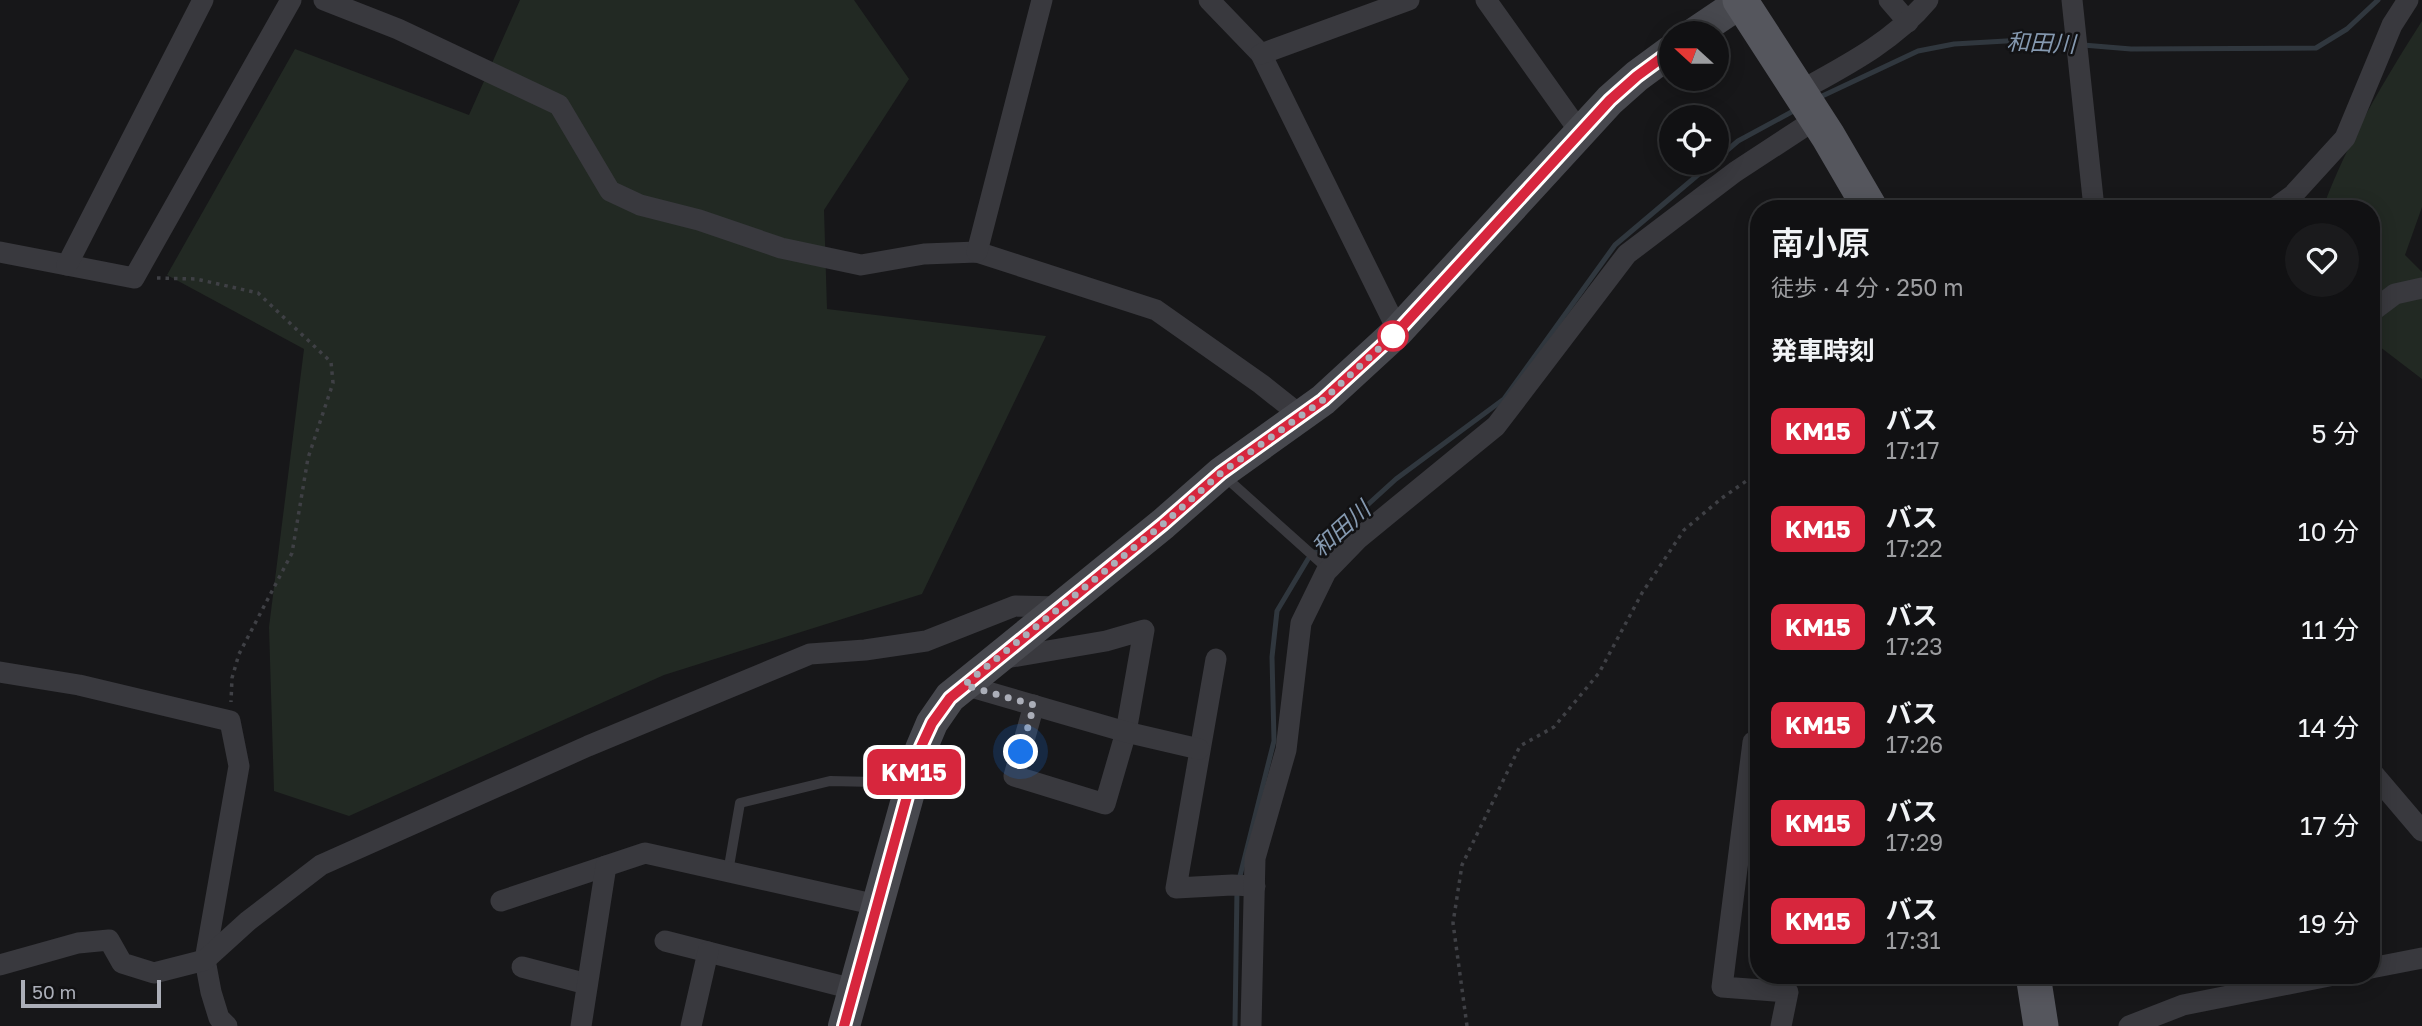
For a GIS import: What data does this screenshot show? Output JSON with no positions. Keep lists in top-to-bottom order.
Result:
{
  "water": ["和田川"],
  "lines": ["bus line KM15"],
  "scale_bar": "50 m",
  "north": "left",
  "page": {
    "on_map": "KM15",
    "heading": [
      ["南小原", "徒歩 · 4 分 · 250 m"],
      "発車時刻"
    ],
    "list": [
      {
        "mark": "KM15",
        "name": "バス",
        "note": "17:17",
        "value": "5 分"
      },
      {
        "mark": "KM15",
        "name": "バス",
        "note": "17:22",
        "value": "10 分"
      },
      {
        "mark": "KM15",
        "name": "バス",
        "note": "17:23",
        "value": "11 分"
      },
      {
        "mark": "KM15",
        "name": "バス",
        "note": "17:26",
        "value": "14 分"
      },
      {
        "mark": "KM15",
        "name": "バス",
        "note": "17:29",
        "value": "17 分"
      },
      {
        "mark": "KM15",
        "name": "バス",
        "note": "17:31",
        "value": "19 分"
      }
    ],
    "scale": "50 m"
  }
}
